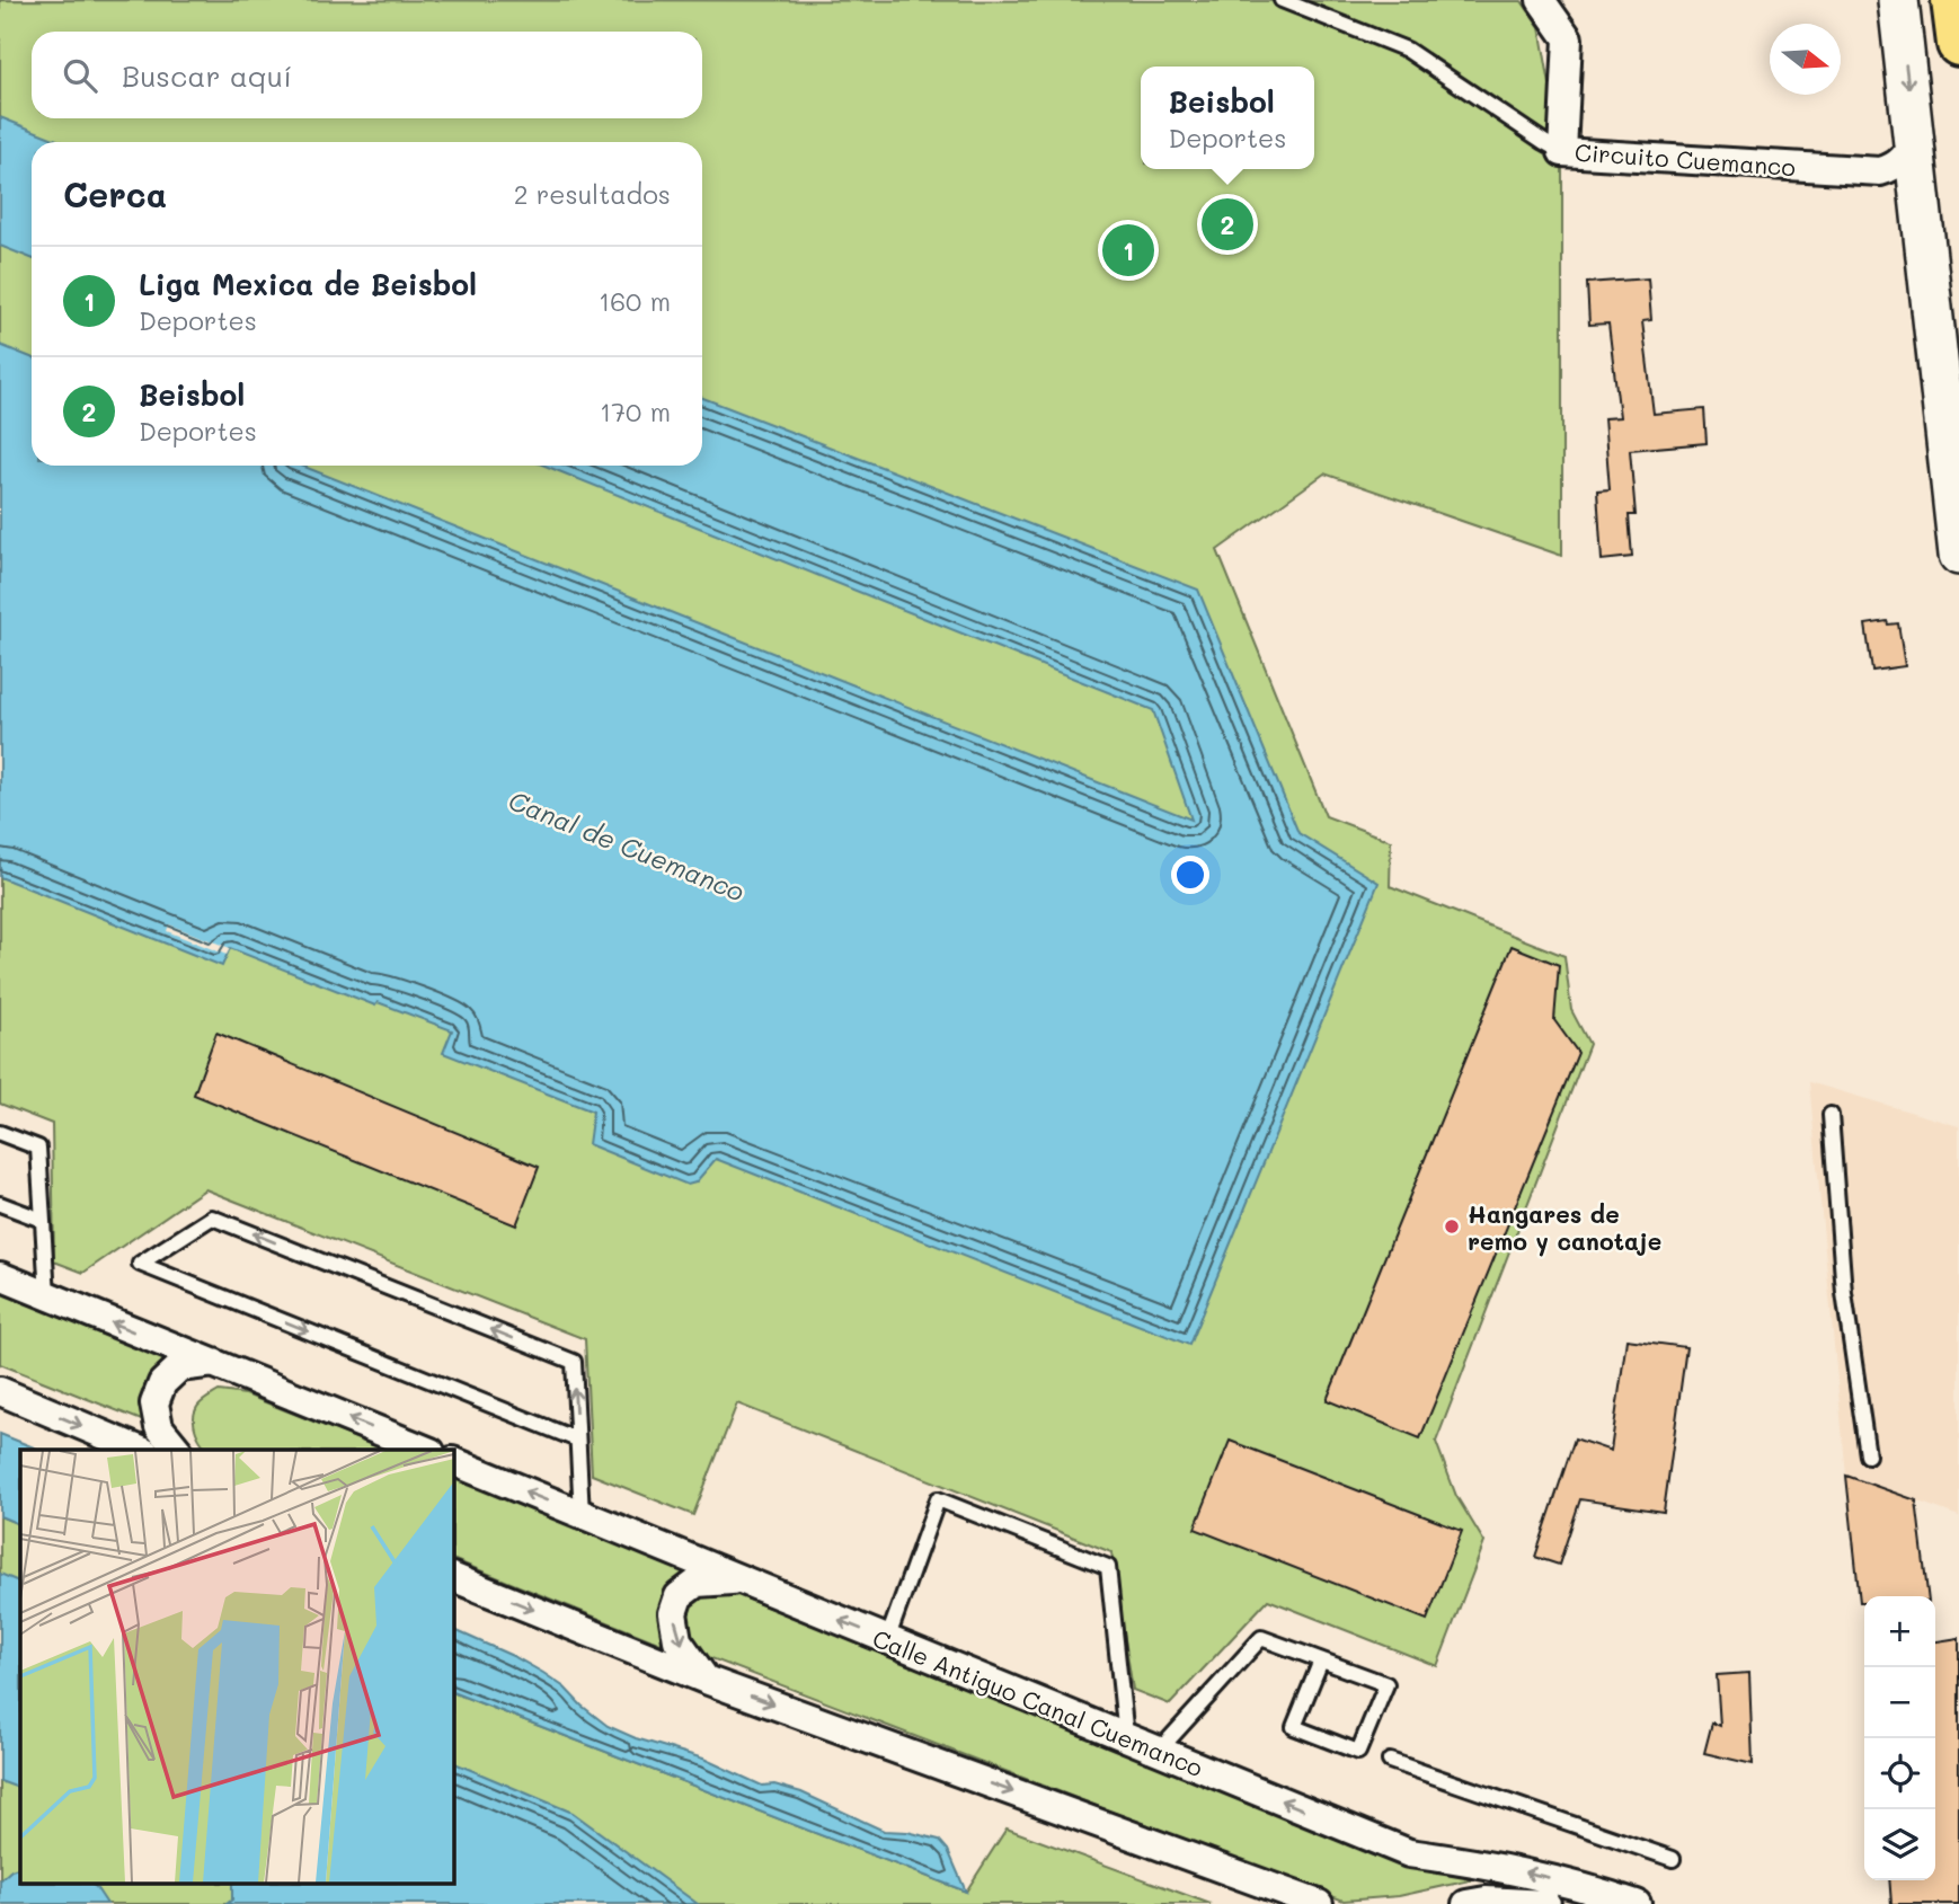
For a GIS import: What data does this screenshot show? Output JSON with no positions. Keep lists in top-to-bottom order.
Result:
{
  "streets": {
    "street": ["Circuito Cuemanco", "Calle Antiguo Canal Cuemanco"]
  },
  "water": ["Canal de Cuemanco"],
  "places": ["Hangares de remo y canotaje"],
  "north": "right",
  "page": {
    "search": "Buscar aquí",
    "popup": ["Beisbol", "Deportes"],
    "heading": ["Cerca", "2 resultados"],
    "pins": ["2", "1"],
    "list": [
      {
        "mark": "1",
        "name": "Liga Mexica de Beisbol",
        "note": "Deportes",
        "value": "160 m"
      },
      {
        "mark": "2",
        "name": "Beisbol",
        "note": "Deportes",
        "value": "170 m"
      }
    ],
    "map_buttons": ["+", "−"]
  }
}
